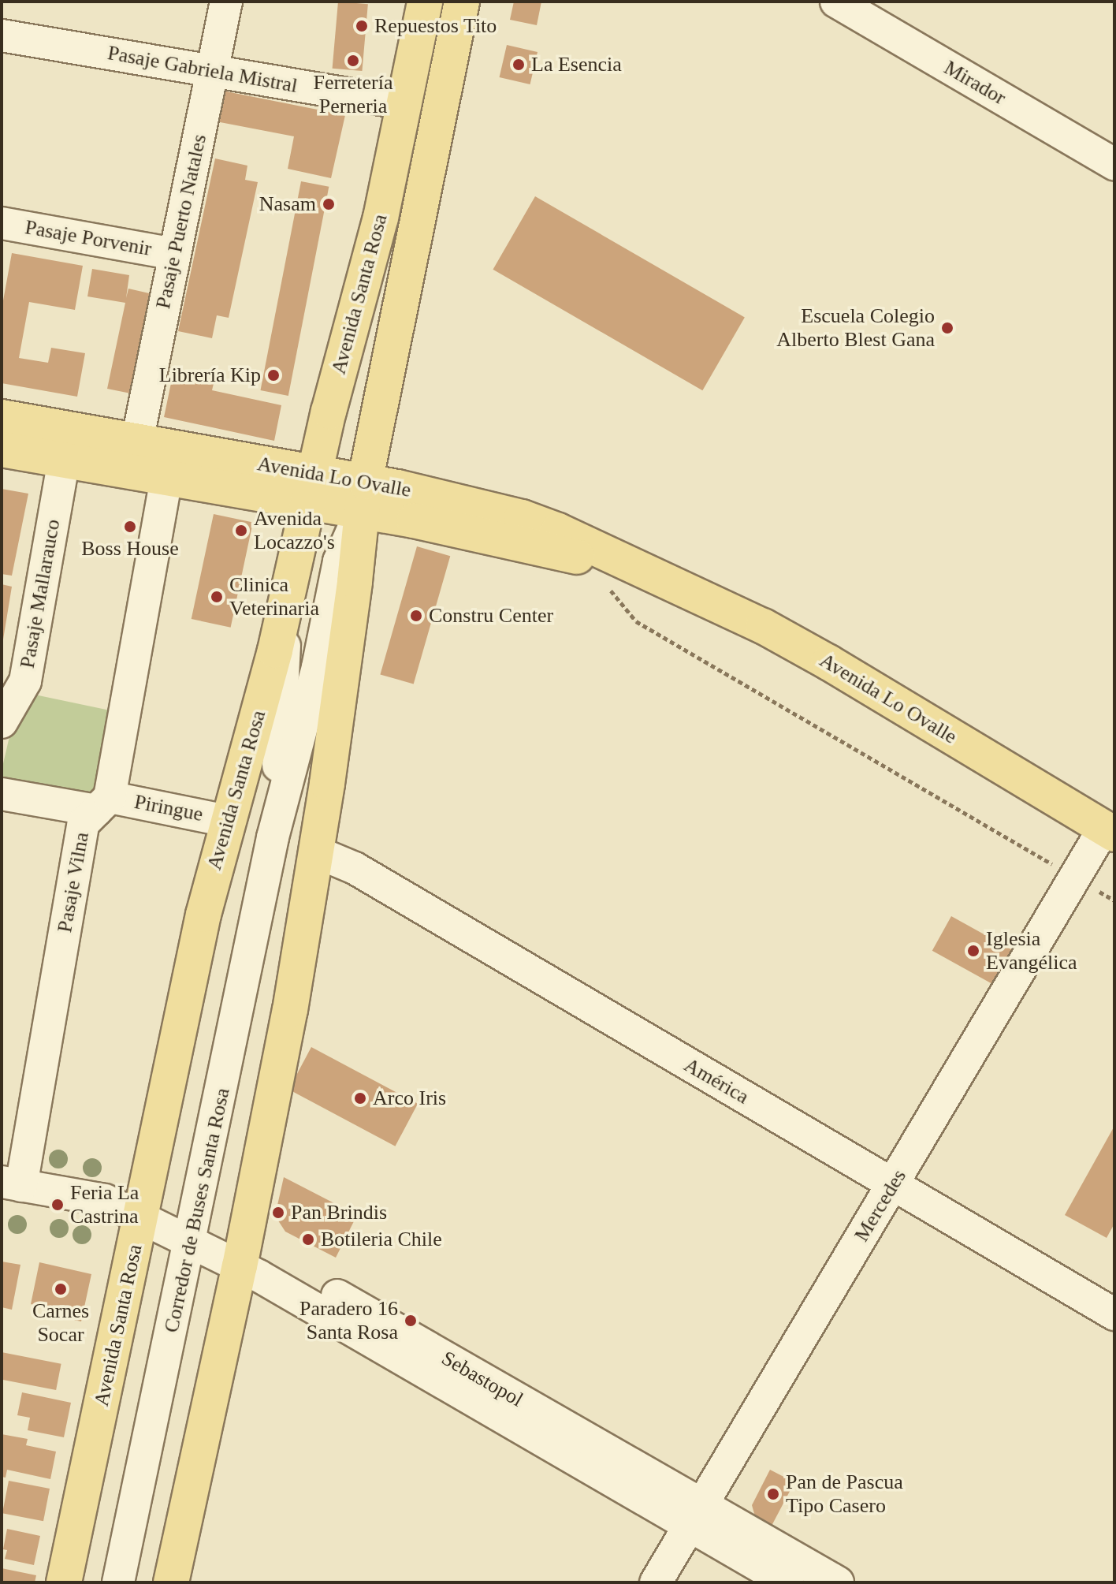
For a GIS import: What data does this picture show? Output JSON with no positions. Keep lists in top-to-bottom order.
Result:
{
  "streets": {
    "main road": ["Avenida Santa Rosa", "Avenida Lo Ovalle"],
    "street": [
      "Pasaje Gabriela Mistral",
      "Mirador",
      "Pasaje Puerto Natales",
      "Pasaje Porvenir",
      "Pasaje Mallarauco",
      "Piringue",
      "Pasaje Vilna",
      "América",
      "Mercedes",
      "Corredor de Buses Santa Rosa",
      "Sebastopol"
    ]
  },
  "crossings": [
    ["Pasaje Gabriela Mistral", "Pasaje Puerto Natales"],
    ["Pasaje Gabriela Mistral", "Avenida Santa Rosa"],
    ["Pasaje Puerto Natales", "Pasaje Porvenir"],
    ["Pasaje Puerto Natales", "Avenida Lo Ovalle"],
    ["Avenida Santa Rosa", "Avenida Lo Ovalle"],
    ["Avenida Santa Rosa", "Piringue"],
    ["Avenida Santa Rosa", "América"],
    ["Avenida Santa Rosa", "Corredor de Buses Santa Rosa"],
    ["Avenida Santa Rosa", "Sebastopol"],
    ["Avenida Lo Ovalle", "Pasaje Mallarauco"],
    ["Avenida Lo Ovalle", "Pasaje Vilna"],
    ["Avenida Lo Ovalle", "Mercedes"],
    ["Avenida Lo Ovalle", "Corredor de Buses Santa Rosa"],
    ["Piringue", "Pasaje Vilna"],
    ["Pasaje Vilna", "Sebastopol"],
    ["América", "Mercedes"],
    ["Mercedes", "Sebastopol"],
    ["Corredor de Buses Santa Rosa", "Sebastopol"]
  ],
  "places": [
    "Repuestos Tito",
    "Ferretería Perneria",
    "La Esencia",
    "Nasam",
    "Escuela Colegio Alberto Blest Gana",
    "Librería Kip",
    "Boss House",
    "Avenida Locazzo's",
    "Clinica Veterinaria",
    "Constru Center",
    "Iglesia Evangélica",
    "Arco Iris",
    "Feria La Castrina",
    "Pan Brindis",
    "Botileria Chile",
    "Carnes Socar",
    "Paradero 16 Santa Rosa",
    "Pan de Pascua Tipo Casero"
  ]
}
